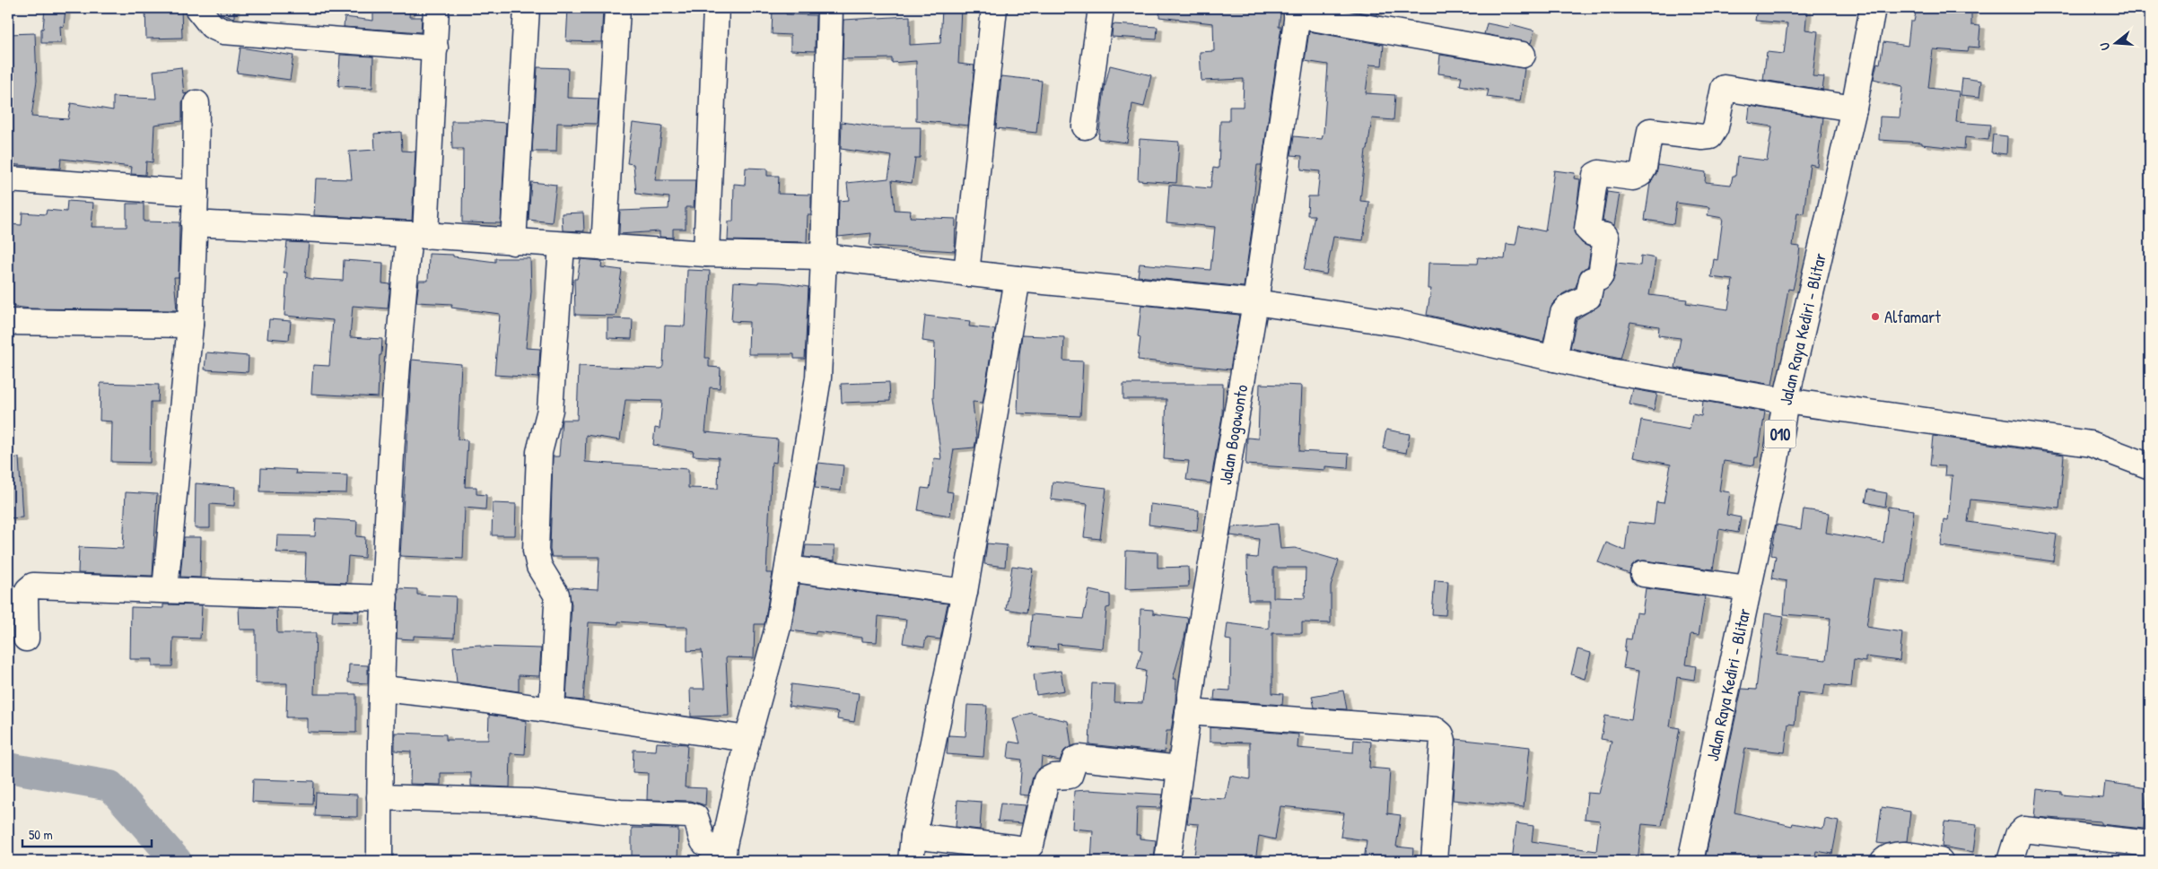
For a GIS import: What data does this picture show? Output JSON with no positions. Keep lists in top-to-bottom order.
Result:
{
  "streets": {
    "street": ["Jalan Raya Kediri - Blitar", "010", "Jalan Bogowonto"]
  },
  "places": ["Alfamart"],
  "scale_bar": "50 m",
  "north": "left"
}
